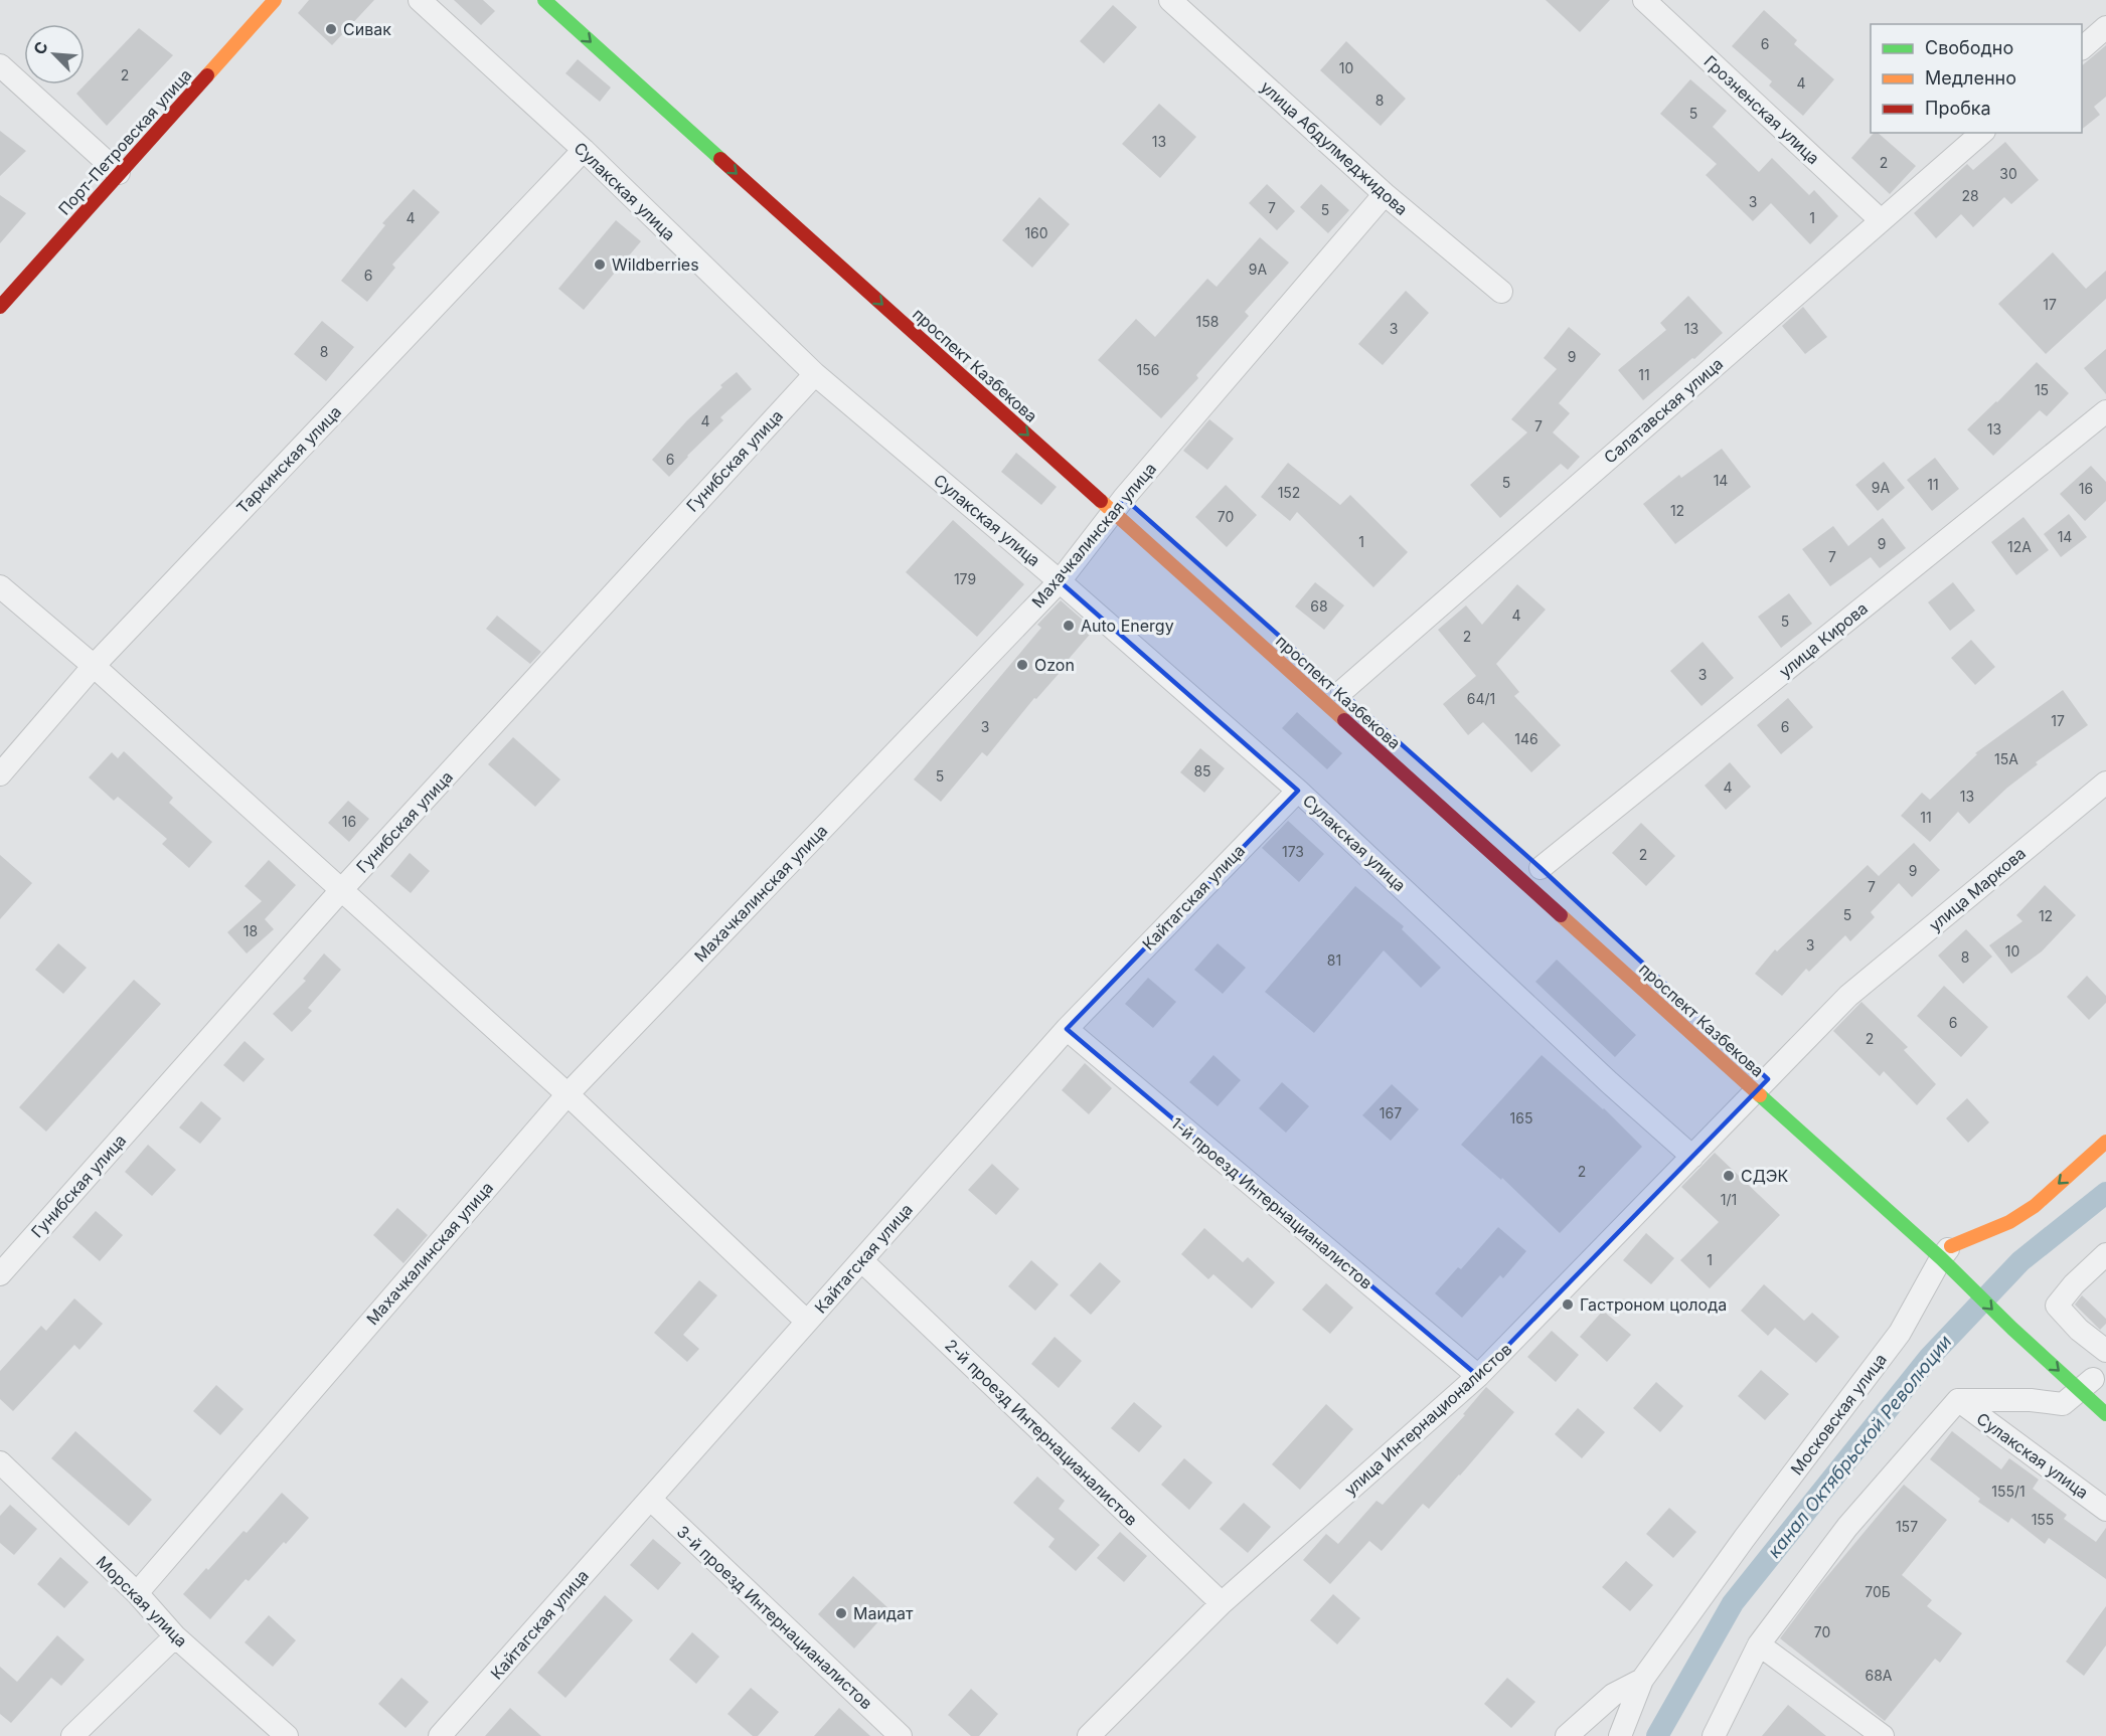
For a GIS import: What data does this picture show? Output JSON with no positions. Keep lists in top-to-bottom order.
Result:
{
  "streets": {
    "main road": ["Порт-Петровская улица", "проспект Казбекова"],
    "street": [
      "Грозненская улица",
      "улица Абдулмеджидова",
      "Сулакская улица",
      "Салатавская улица",
      "Таркинская улица",
      "Гунибская улица",
      "Махачкалинская улица",
      "улица Кирова",
      "улица Маркова",
      "Кайтагская улица",
      "1-й проезд Интернацианалистов",
      "Московская улица",
      "улица Интернационалистов",
      "2-й проезд Интернацианалистов",
      "Морская улица",
      "3-й проезд Интернацианалистов"
    ]
  },
  "crossings": [
    ["Грозненская улица", "Салатавская улица"],
    ["улица Абдулмеджидова", "Махачкалинская улица"],
    ["Сулакская улица", "Таркинская улица"],
    ["Сулакская улица", "Гунибская улица"],
    ["Сулакская улица", "Махачкалинская улица"],
    ["Сулакская улица", "Кайтагская улица"],
    ["Сулакская улица", "улица Интернационалистов"],
    ["проспект Казбекова", "Махачкалинская улица"],
    ["проспект Казбекова", "Московская улица"],
    ["проспект Казбекова", "улица Интернационалистов"],
    ["Махачкалинская улица", "Морская улица"],
    ["улица Маркова", "улица Интернационалистов"],
    ["Кайтагская улица", "1-й проезд Интернацианалистов"],
    ["Кайтагская улица", "2-й проезд Интернацианалистов"],
    ["Кайтагская улица", "3-й проезд Интернацианалистов"],
    ["1-й проезд Интернацианалистов", "улица Интернационалистов"],
    ["улица Интернационалистов", "2-й проезд Интернацианалистов"]
  ],
  "one_way": ["проспект Казбекова"],
  "water": ["канал Октябрьской Революции"],
  "places": [
    "Сивак",
    "Wildberries",
    "Auto Energy",
    "Ozon",
    "СДЭК",
    "Гастроном цолода",
    "Маидат"
  ],
  "house_numbers": [
    "6",
    "10",
    "2",
    "4",
    "8",
    "5",
    "13",
    "2",
    "30",
    "28",
    "3",
    "7",
    "5",
    "4",
    "1",
    "160",
    "9А",
    "6",
    "17",
    "158",
    "3",
    "13",
    "8",
    "9",
    "156",
    "11",
    "15",
    "4",
    "7",
    "13",
    "6",
    "14",
    "5",
    "11",
    "9А",
    "16",
    "152",
    "12",
    "70",
    "14",
    "1",
    "9",
    "12А",
    "7",
    "179",
    "68",
    "4",
    "5",
    "2",
    "3",
    "64/1",
    "17",
    "3",
    "6",
    "146",
    "15А",
    "85",
    "5",
    "4",
    "13",
    "11",
    "16",
    "173",
    "2",
    "9",
    "7",
    "5",
    "12",
    "18",
    "3",
    "10",
    "8",
    "81",
    "6",
    "2",
    "167",
    "165",
    "2",
    "1/1",
    "1",
    "155/1",
    "155",
    "157",
    "70Б",
    "70",
    "68А"
  ],
  "legend": ["Свободно", "Медленно", "Пробка"],
  "north": "top left"
}
